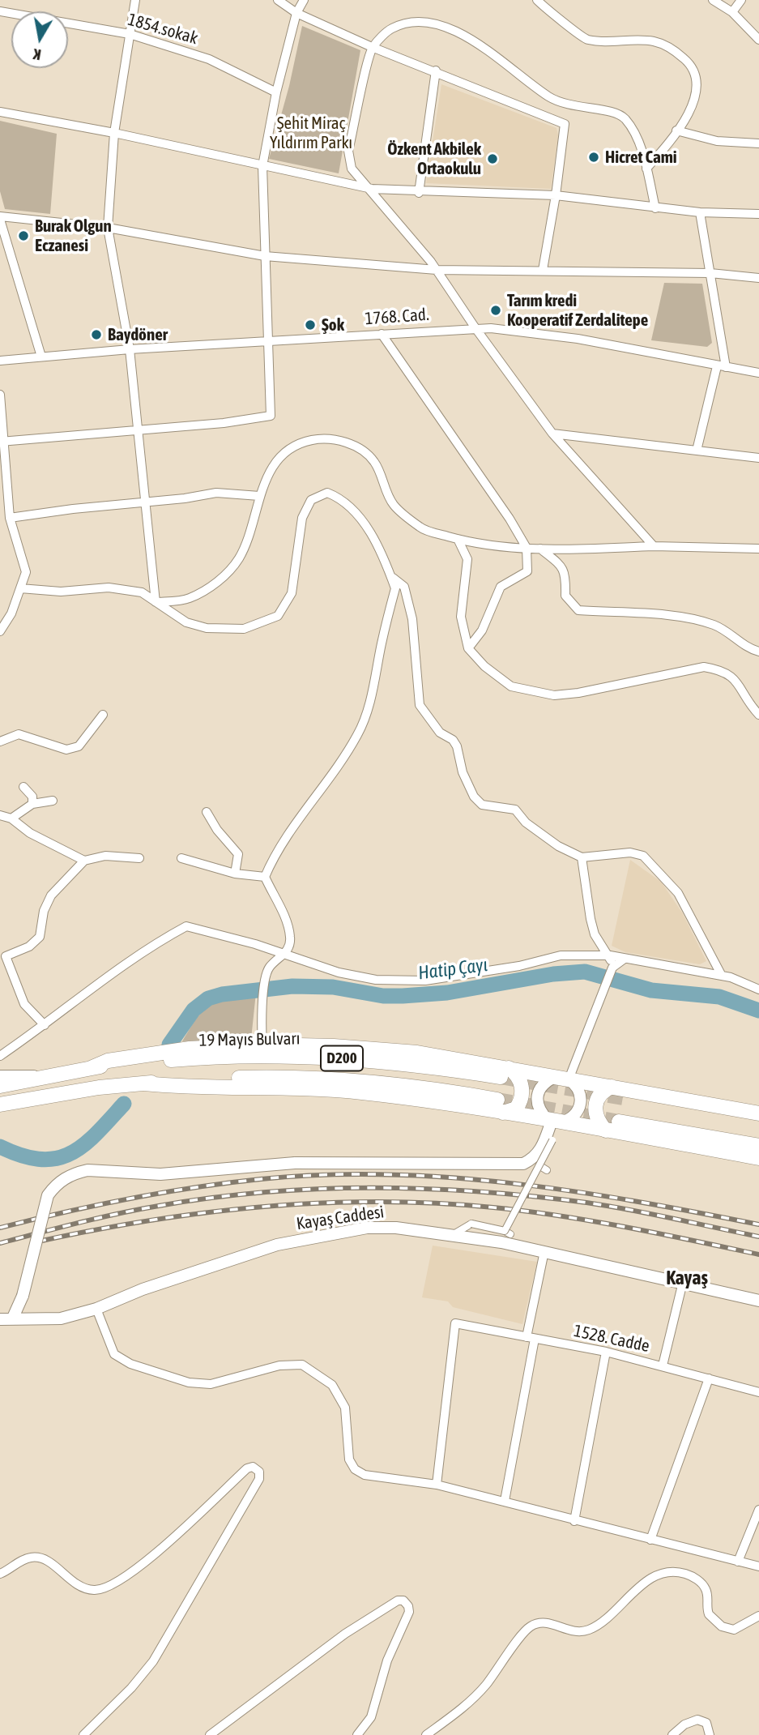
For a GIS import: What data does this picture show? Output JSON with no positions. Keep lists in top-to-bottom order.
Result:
{
  "streets": {
    "highway": ["19 Mayıs Bulvarı"],
    "street": [
      "1854.sokak",
      "1768. Cad.",
      "Kayaş Caddesi",
      "1528. Cadde"
    ]
  },
  "districts": ["Kayaş"],
  "water": ["Hatip Çayı"],
  "parks": ["Şehit Miraç Yıldırım Parkı"],
  "places": [
    "Hicret Cami",
    "Özkent Akbilek Ortaokulu",
    "Burak Olgun Eczanesi",
    "Tarım kredi Kooperatif Zerdalitepe",
    "Şok",
    "Baydöner"
  ],
  "north": "bottom"
}
